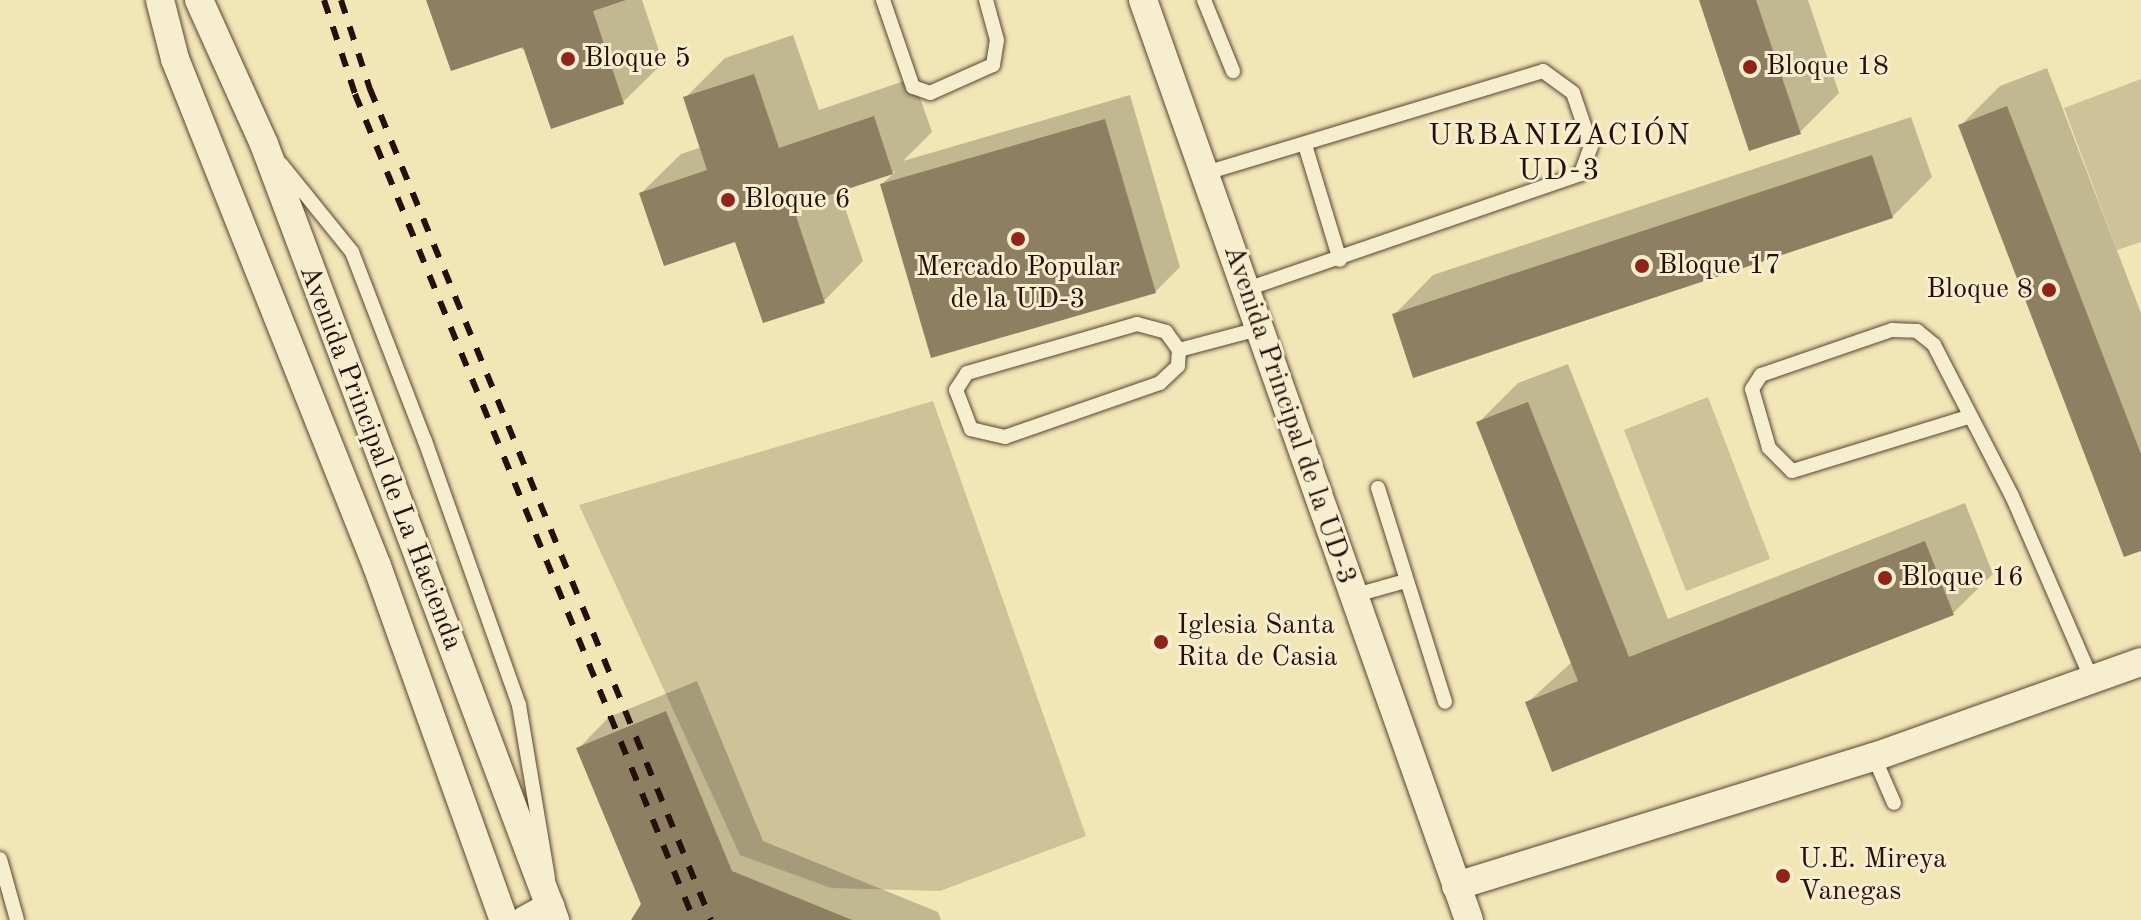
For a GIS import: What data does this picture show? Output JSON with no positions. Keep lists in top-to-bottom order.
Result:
{
  "streets": {
    "street": ["Avenida Principal de la UD-3", "Avenida Principal de La Hacienda"]
  },
  "districts": ["URBANIZACIÓN UD-3"],
  "places": [
    "Bloque 5",
    "Bloque 18",
    "Bloque 6",
    "Mercado Popular de la UD-3",
    "Bloque 17",
    "Bloque 8",
    "Bloque 16",
    "Iglesia Santa Rita de Casia",
    "U.E. Mireya Vanegas"
  ]
}
